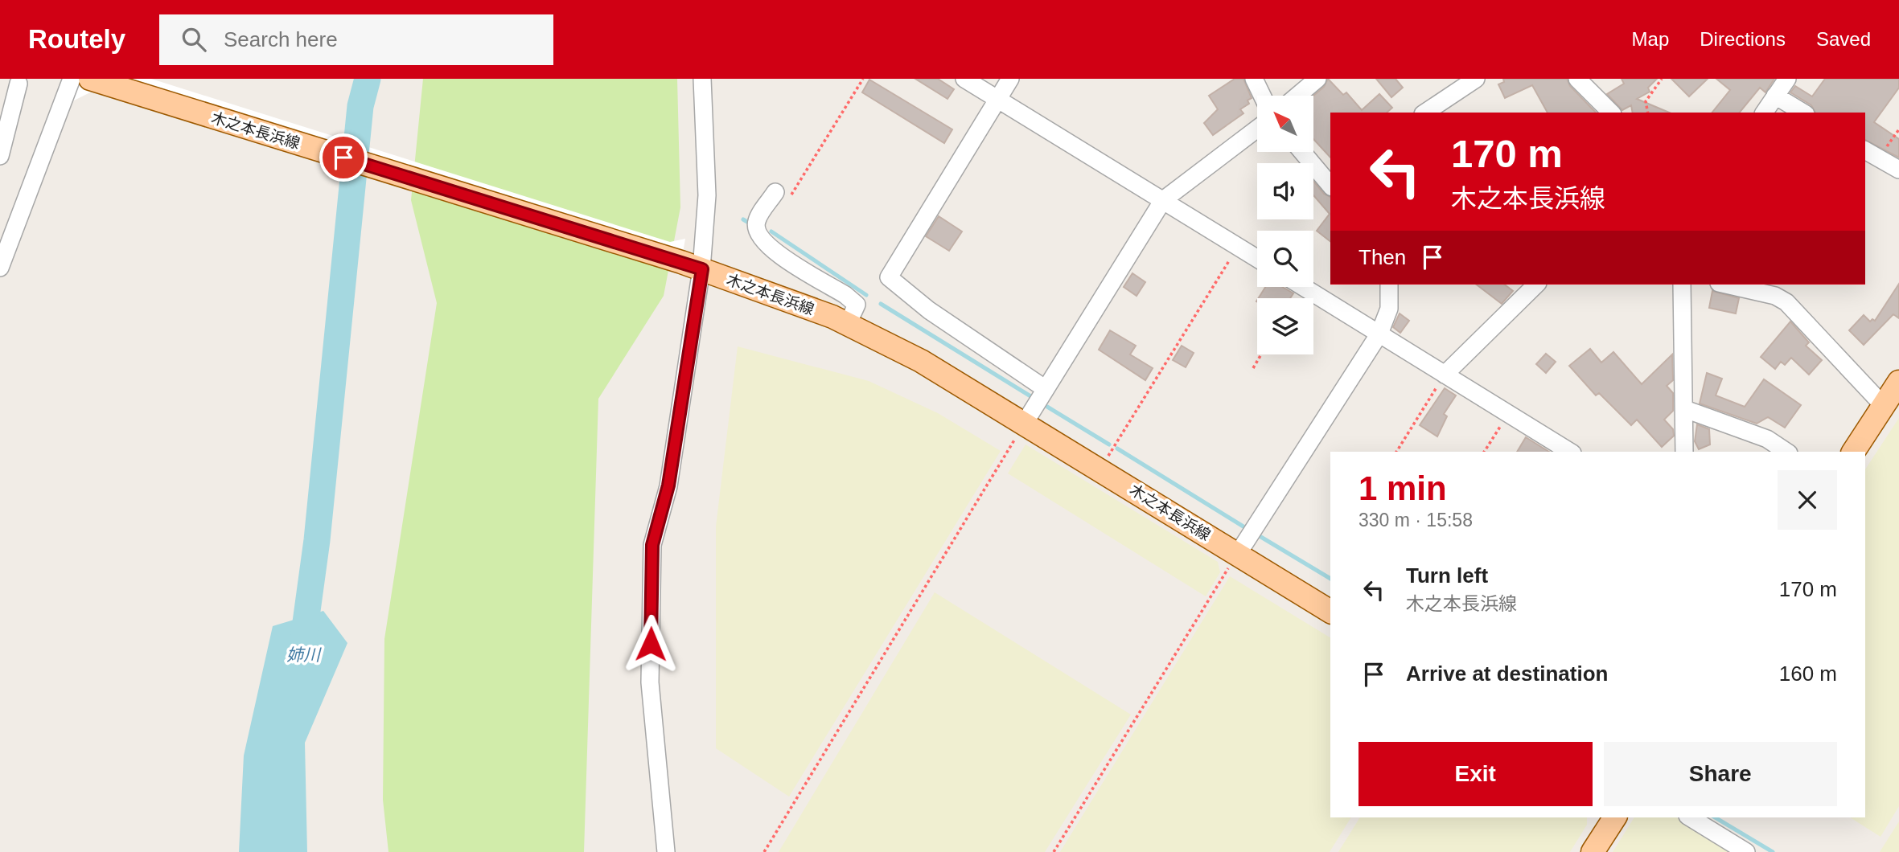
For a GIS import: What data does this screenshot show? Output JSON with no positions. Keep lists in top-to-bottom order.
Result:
{
  "streets": {
    "main road": ["木之本長浜線"]
  },
  "water": ["姉川"],
  "north": "top left",
  "page": {
    "header": "Routely",
    "search": "Search here",
    "nav": ["Map", "Directions", "Saved"],
    "turn": ["170 m", "木之本長浜線"],
    "then": "Then",
    "heading": ["1 min", "330 m · 15:58"],
    "list": [
      {
        "name": "Turn left",
        "note": "木之本長浜線",
        "value": "170 m"
      },
      {
        "name": "Arrive at destination",
        "value": "160 m"
      }
    ],
    "buttons": ["Exit", "Share"]
  }
}
